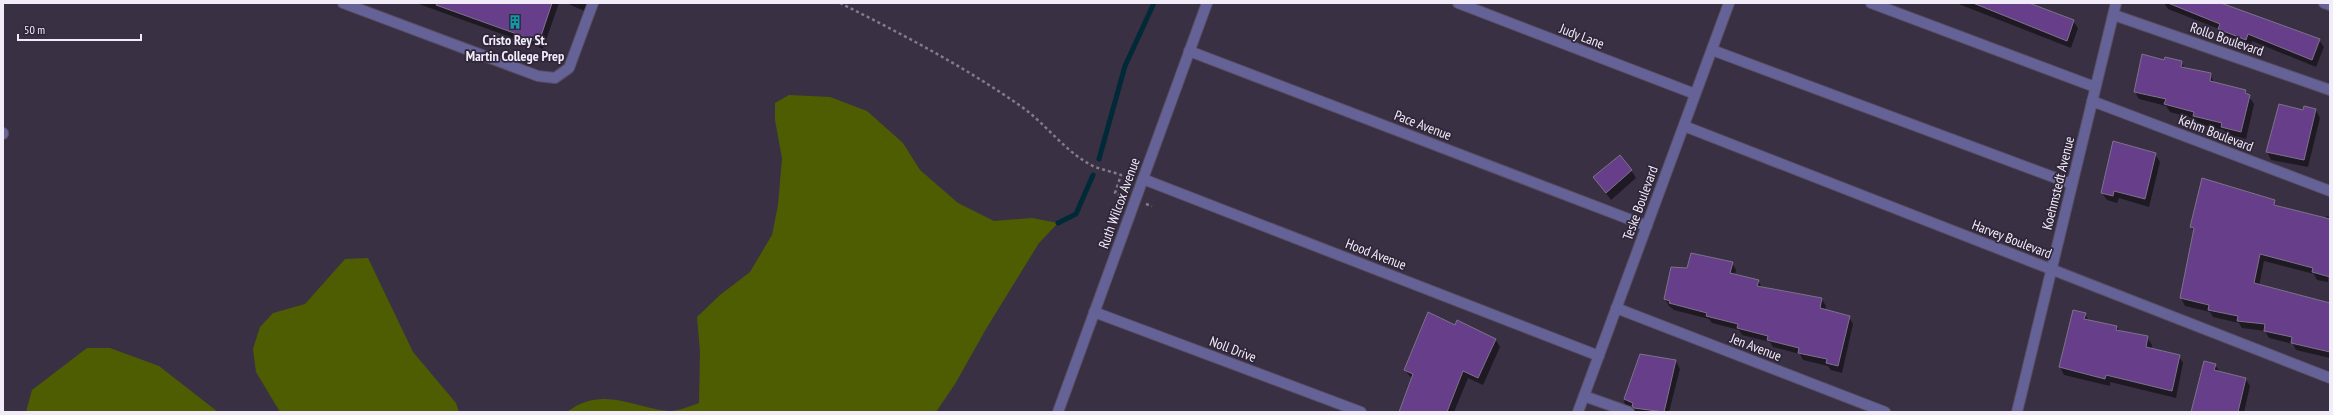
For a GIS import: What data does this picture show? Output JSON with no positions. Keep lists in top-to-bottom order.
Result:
{
  "streets": {
    "street": [
      "Judy Lane",
      "Rollo Boulevard",
      "Pace Avenue",
      "Kehm Boulevard",
      "Koehmstedt Avenue",
      "Ruth Wilcox Avenue",
      "Teske Boulevard",
      "Harvey Boulevard",
      "Hood Avenue",
      "Jen Avenue",
      "Noll Drive"
    ]
  },
  "crossings": [
    ["Judy Lane", "Teske Boulevard"],
    ["Pace Avenue", "Ruth Wilcox Avenue"],
    ["Pace Avenue", "Teske Boulevard"],
    ["Kehm Boulevard", "Koehmstedt Avenue"],
    ["Koehmstedt Avenue", "Harvey Boulevard"],
    ["Ruth Wilcox Avenue", "Hood Avenue"],
    ["Ruth Wilcox Avenue", "Noll Drive"],
    ["Teske Boulevard", "Harvey Boulevard"],
    ["Teske Boulevard", "Hood Avenue"],
    ["Teske Boulevard", "Jen Avenue"]
  ],
  "places": {
    "building": ["Cristo Rey St. Martin College Prep"]
  },
  "scale_bar": "50 m"
}
